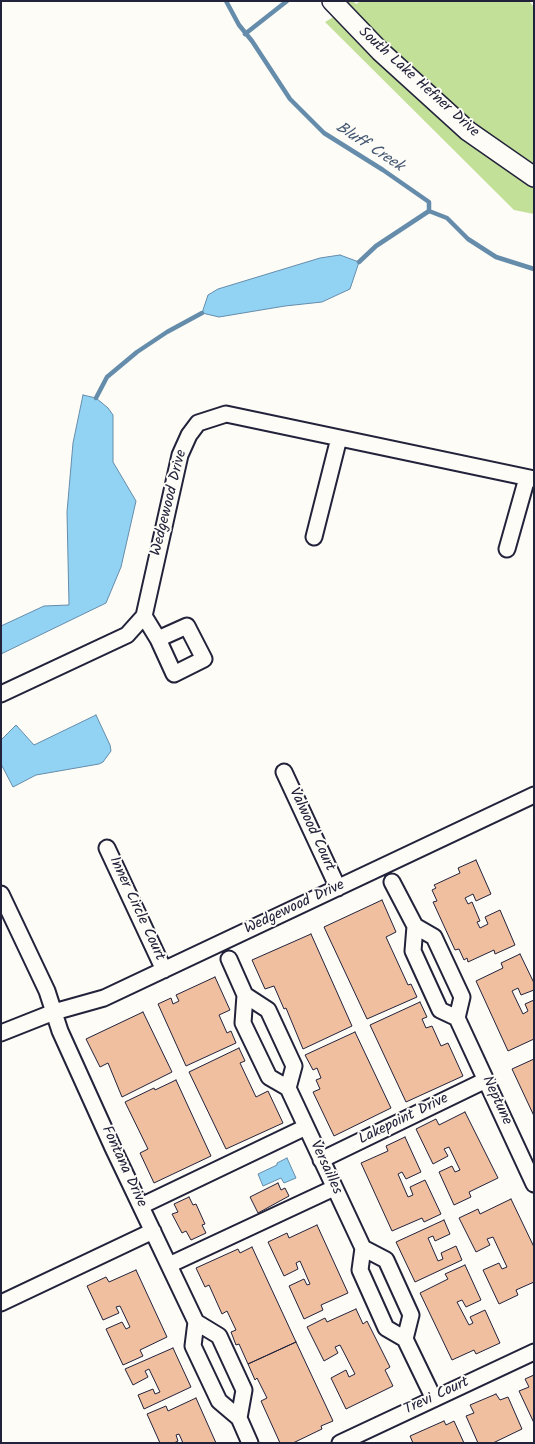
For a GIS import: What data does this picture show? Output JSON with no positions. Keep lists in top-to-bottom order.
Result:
{
  "streets": {
    "street": [
      "South Lake Hefner Drive",
      "Wedgewood Drive",
      "Valwood Court",
      "Inner Circle Court",
      "Neptune",
      "Lakepoint Drive",
      "Fontana Drive",
      "Versailles",
      "Trevi Court"
    ]
  },
  "crossings": [
    ["Wedgewood Drive", "Valwood Court"],
    ["Wedgewood Drive", "Inner Circle Court"],
    ["Wedgewood Drive", "Fontana Drive"],
    ["Neptune", "Lakepoint Drive"],
    ["Lakepoint Drive", "Versailles"]
  ],
  "water": ["Bluff Creek"]
}
